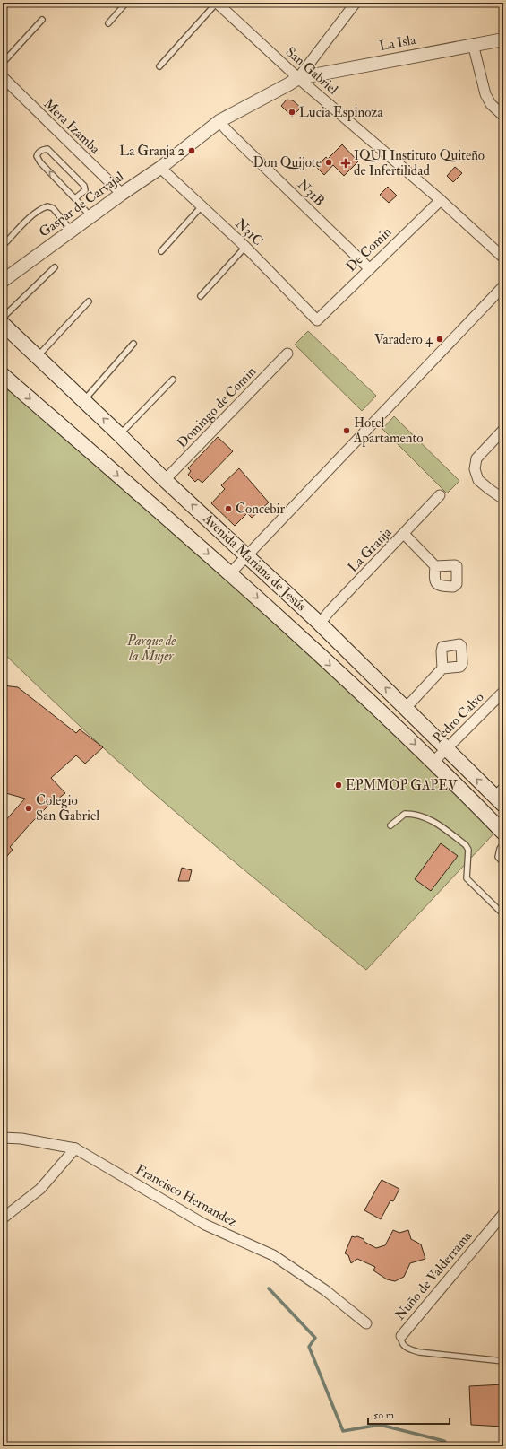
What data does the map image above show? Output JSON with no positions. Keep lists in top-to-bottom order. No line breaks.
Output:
{"streets":{"main road":["Avenida Mariana de Jesús"],"street":["La Isla","San Gabriel","Mera Izamba","N31B","Gaspar de Carvajal","N31C","De Comin","Domingo de Comin","La Granja","Pedro Calvo","Francisco Hernandez","Nuño de Valderrama"]},"crossings":[["La Isla","San Gabriel"],["La Isla","Gaspar de Carvajal"],["San Gabriel","Gaspar de Carvajal"],["San Gabriel","De Comin"],["Mera Izamba","Gaspar de Carvajal"],["N31B","Gaspar de Carvajal"],["N31B","De Comin"],["Gaspar de Carvajal","N31C"],["N31C","De Comin"],["Domingo de Comin","Avenida Mariana de Jesús"],["La Granja","Avenida Mariana de Jesús"],["Avenida Mariana de Jesús","Pedro Calvo"]],"parks":["Parque de la Mujer"],"places":{"other":["Lucia Espinoza","La Granja 2","Don Quijote","Varadero 4","Hotel Apartamento","Concebir","EPMMOP GAPEV","Colegio San Gabriel"],"health":["IQUI Instituto Quiteño de Infertilidad"]},"scale_bar":"50 m"}
